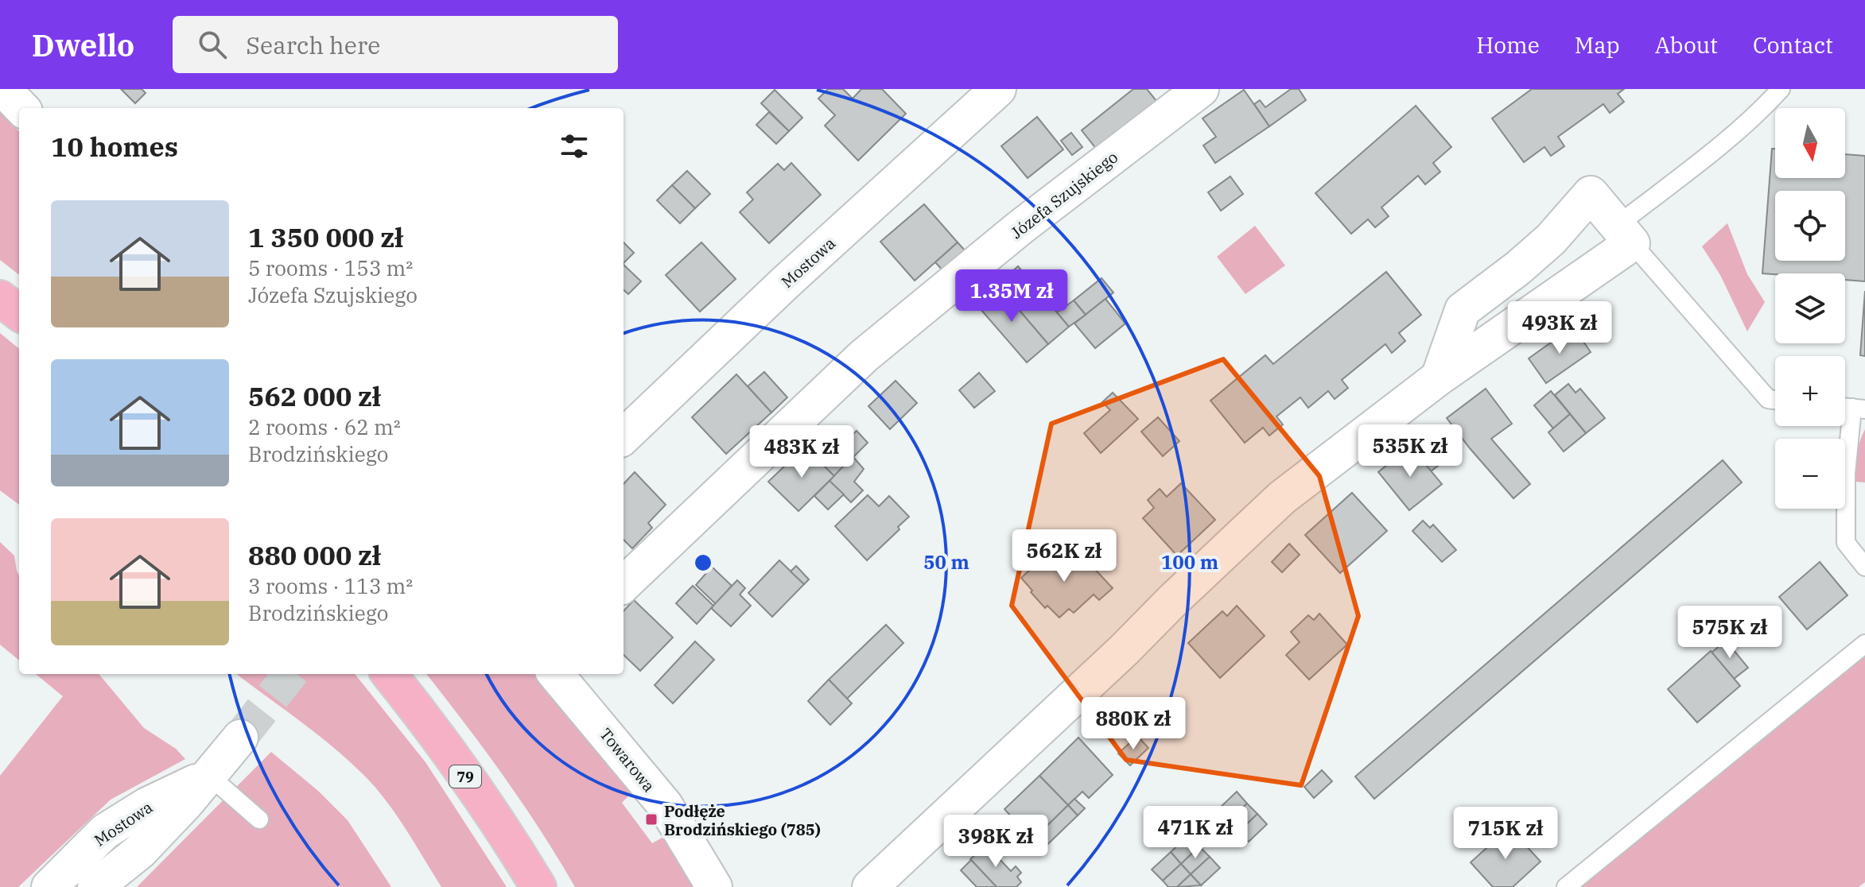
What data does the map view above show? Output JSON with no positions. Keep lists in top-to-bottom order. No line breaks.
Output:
{"streets":{"main road":["79"],"street":["Józefa Szujskiego","Mostowa","Towarowa"]},"places":{"transit":["Podłęże Brodzińskiego (785)"]},"north":"bottom","page":{"header":"Dwello","search":"Search here","nav":["Home","Map","About","Contact"],"map_buttons":["+","−"],"heading":"10 homes","list":[{"name":"1 350 000 zł","note":"5 rooms · 153 m² · Józefa Szujskiego"},{"name":"562 000 zł","note":"2 rooms · 62 m² · Brodzińskiego"},{"name":"880 000 zł","note":"3 rooms · 113 m² · Brodzińskiego"}],"price":["1.35M zł","493K zł","535K zł","483K zł","562K zł","575K zł","880K zł","471K zł","715K zł","398K zł"]},"rings":["50 m","100 m"]}
